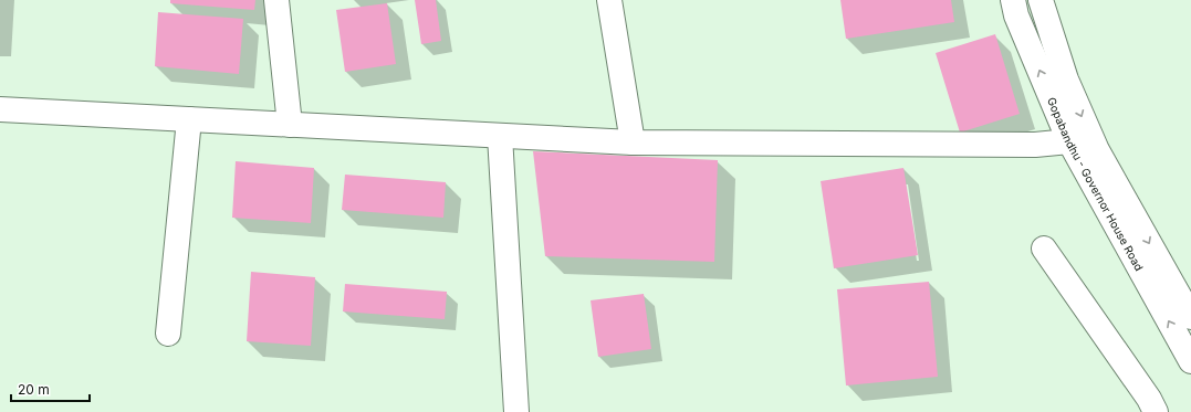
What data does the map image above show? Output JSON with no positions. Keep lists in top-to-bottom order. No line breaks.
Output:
{"streets":{"street":["Gopabandhu - Governor House Road"]},"scale_bar":"20 m"}
